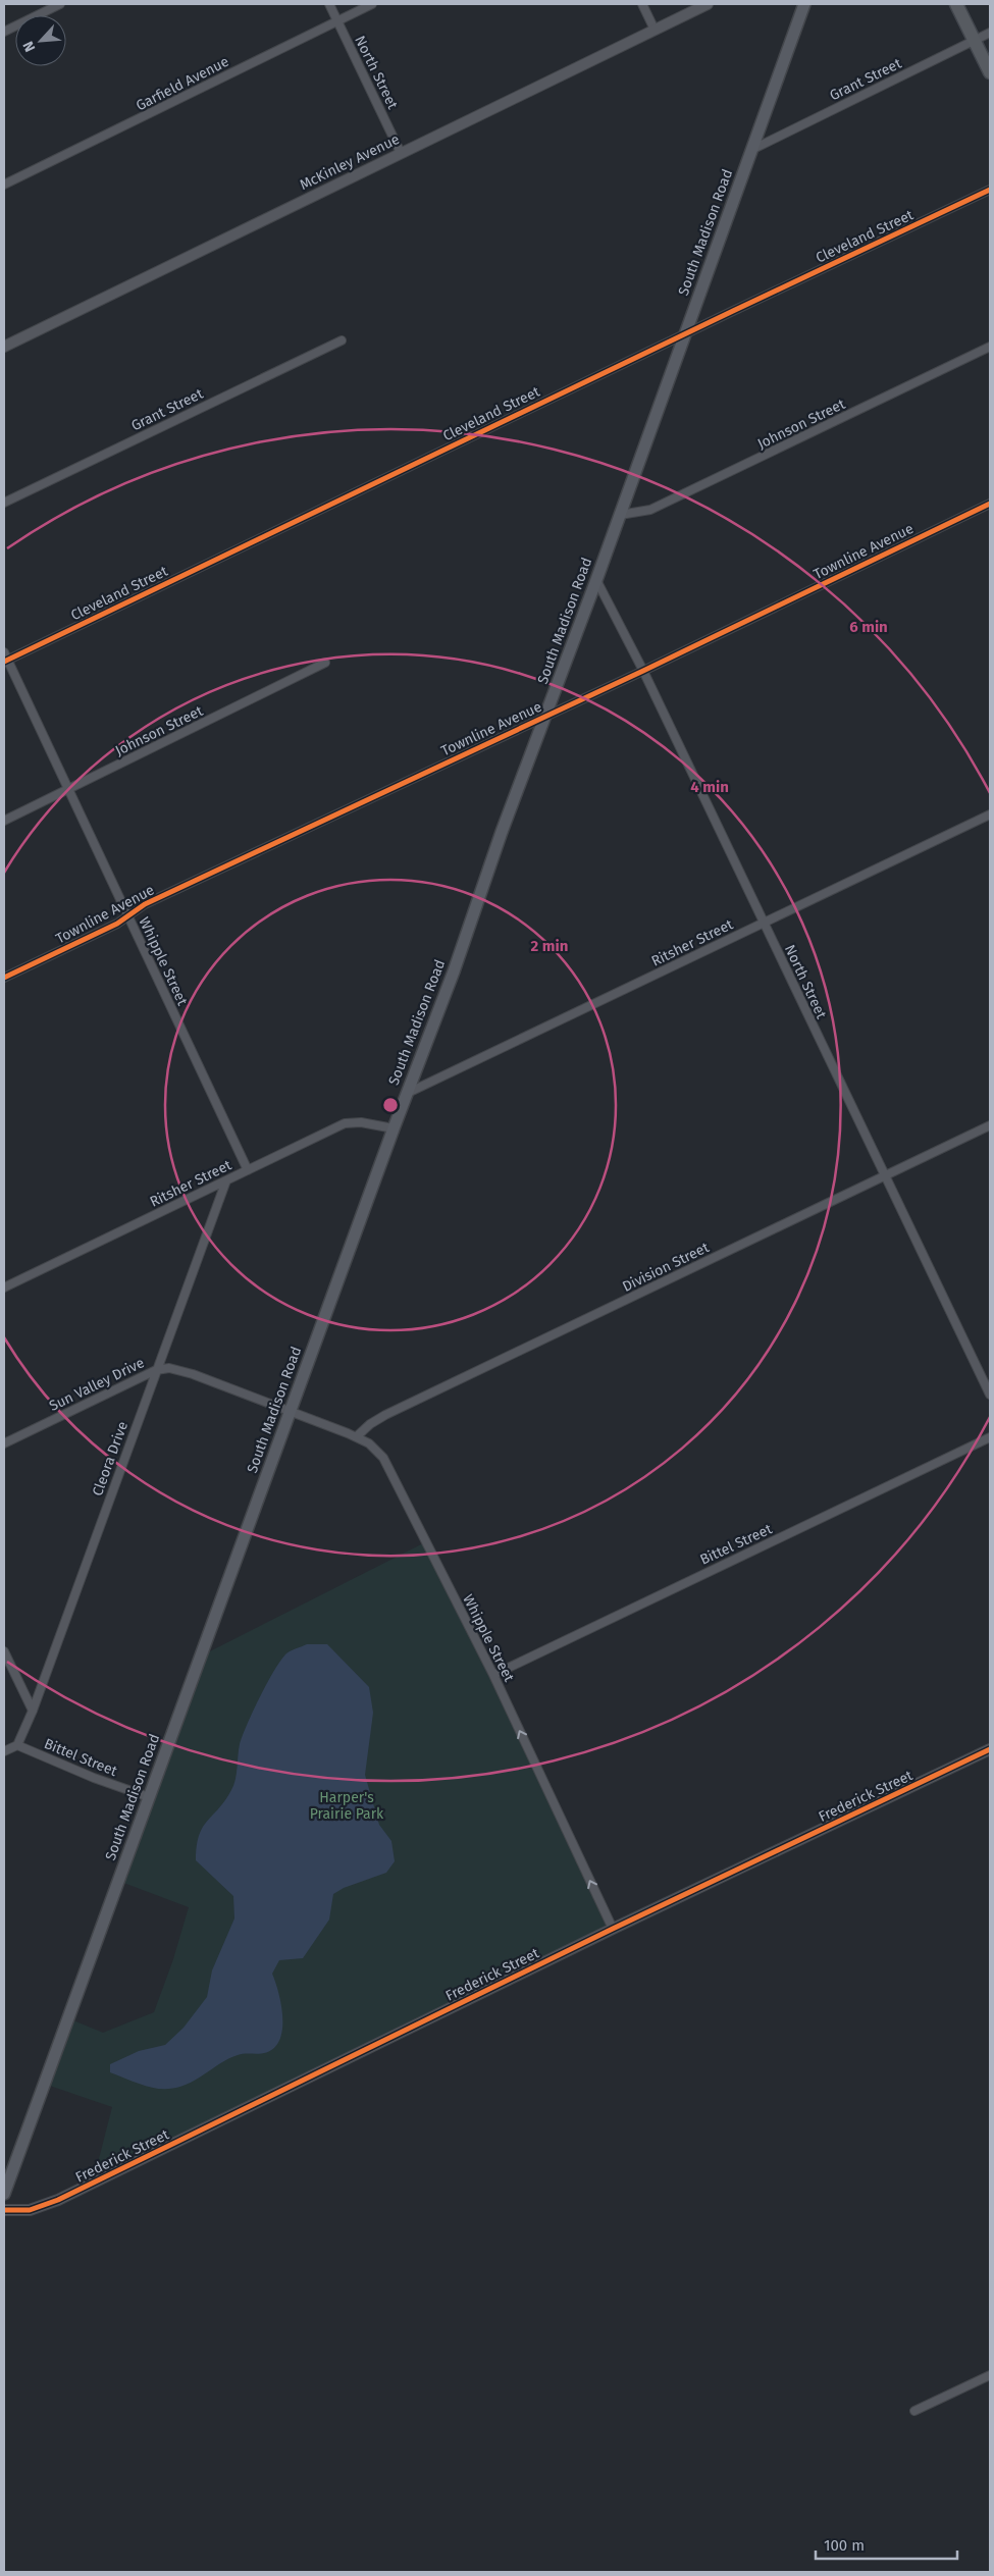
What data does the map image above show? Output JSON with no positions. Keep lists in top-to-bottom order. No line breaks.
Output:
{"streets":{"main road":["South Madison Road"],"street":["North Street","Grant Street","Garfield Avenue","McKinley Avenue","Cleveland Street","Johnson Street","Townline Avenue","Ritsher Street","Whipple Street","Division Street","Sun Valley Drive","Cleora Drive","Bittel Street","Frederick Street"]},"crossings":[["North Street","Garfield Avenue"],["North Street","McKinley Avenue"],["North Street","South Madison Road"],["North Street","Townline Avenue"],["North Street","Ritsher Street"],["North Street","Division Street"],["Grant Street","South Madison Road"],["South Madison Road","Cleveland Street"],["South Madison Road","Johnson Street"],["South Madison Road","Townline Avenue"],["South Madison Road","Ritsher Street"],["South Madison Road","Whipple Street"],["South Madison Road","Sun Valley Drive"],["South Madison Road","Bittel Street"],["Cleveland Street","Whipple Street"],["Johnson Street","Whipple Street"],["Townline Avenue","Whipple Street"],["Ritsher Street","Whipple Street"],["Ritsher Street","Cleora Drive"],["Whipple Street","Division Street"],["Whipple Street","Sun Valley Drive"],["Whipple Street","Bittel Street"],["Whipple Street","Frederick Street"],["Sun Valley Drive","Cleora Drive"],["Cleora Drive","Bittel Street"]],"parks":["Harper's Prairie Park"],"scale_bar":"100 m","north":"bottom left","rings":["6 min","4 min","2 min"]}
